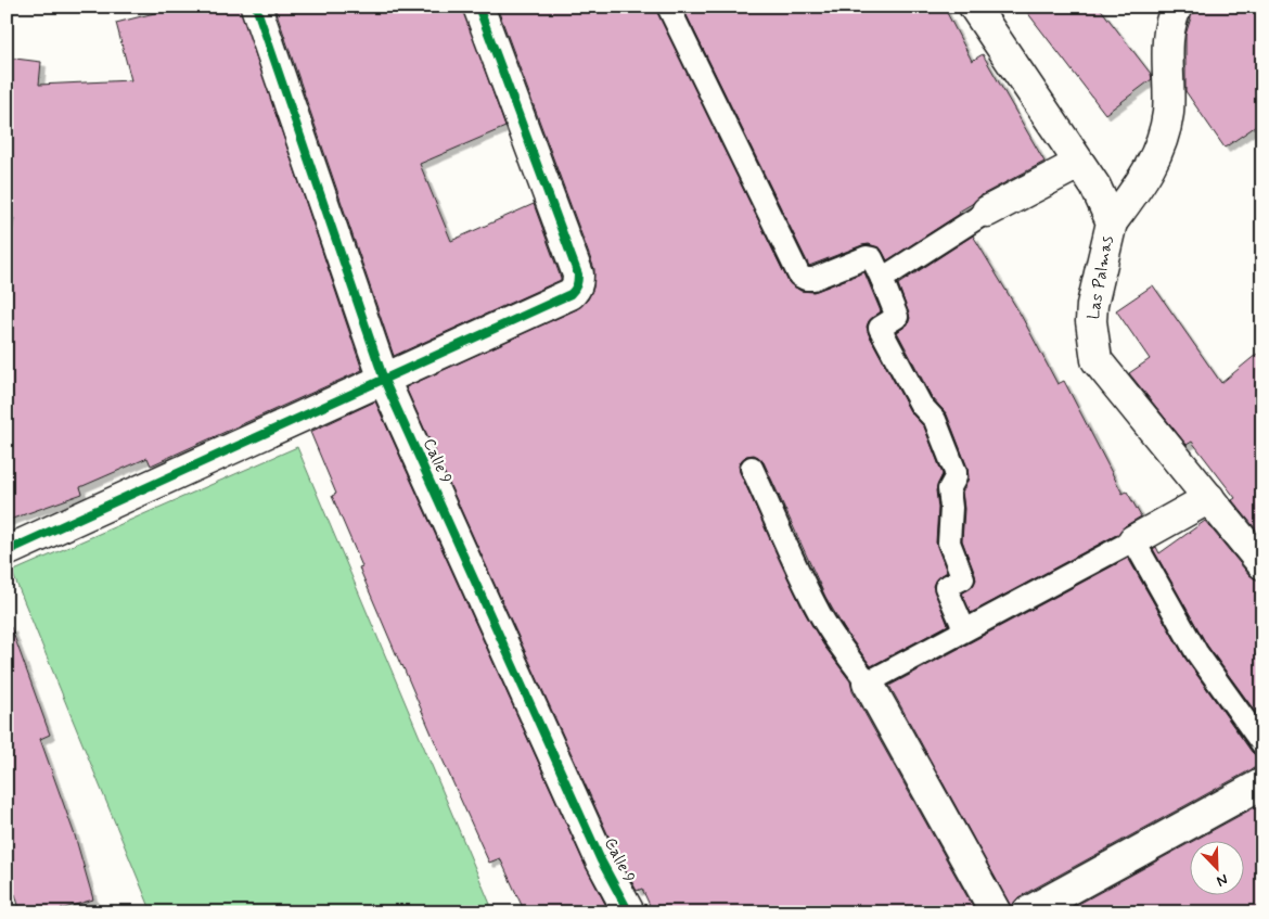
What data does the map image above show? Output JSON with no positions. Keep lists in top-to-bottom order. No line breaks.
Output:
{"streets":{"street":["Las Palmas","Calle 9"]},"north":"bottom right"}
